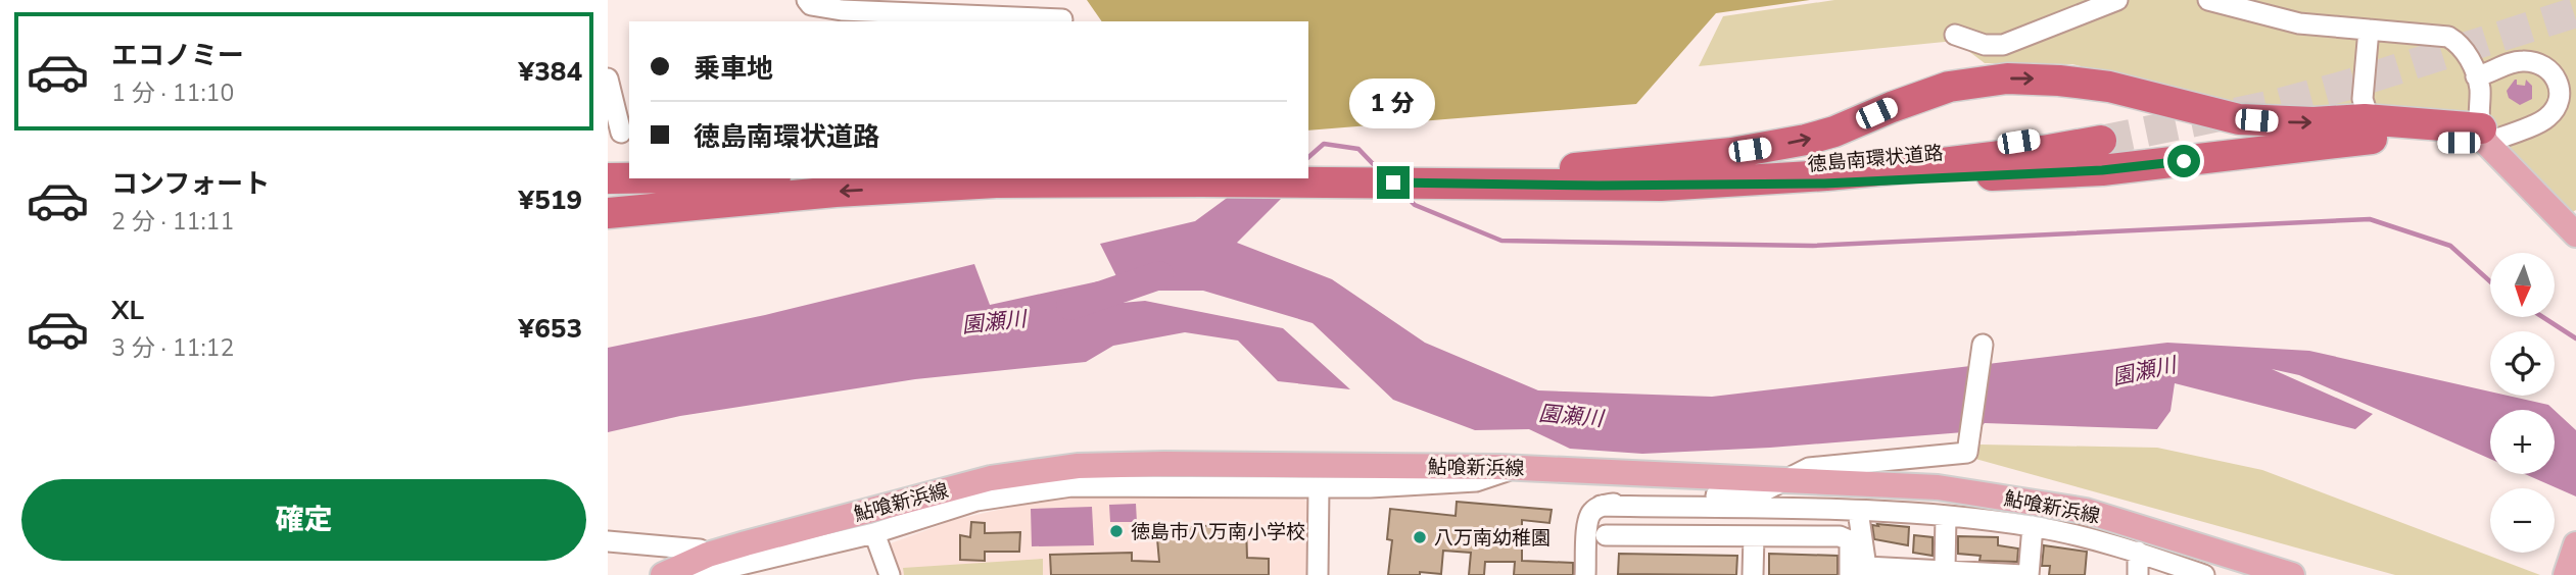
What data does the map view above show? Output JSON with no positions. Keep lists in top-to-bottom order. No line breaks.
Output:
{"streets":{"highway":["徳島南環状道路"],"main road":["鮎喰新浜線"]},"one_way":["徳島南環状道路"],"water":["園瀬川"],"places":["徳島市八万南小学校","八万南幼稚園"],"north":"bottom","page":{"list":[{"name":"エコノミー","note":"1 分 · 11:10","value":"¥384"},{"name":"コンフォート","note":"2 分 · 11:11","value":"¥519"},{"name":"XL","note":"3 分 · 11:12","value":"¥653"}],"banner":["乗車地","徳島南環状道路"],"bubble":"1 分","map_buttons":["+","−"],"buttons":"確定"}}
